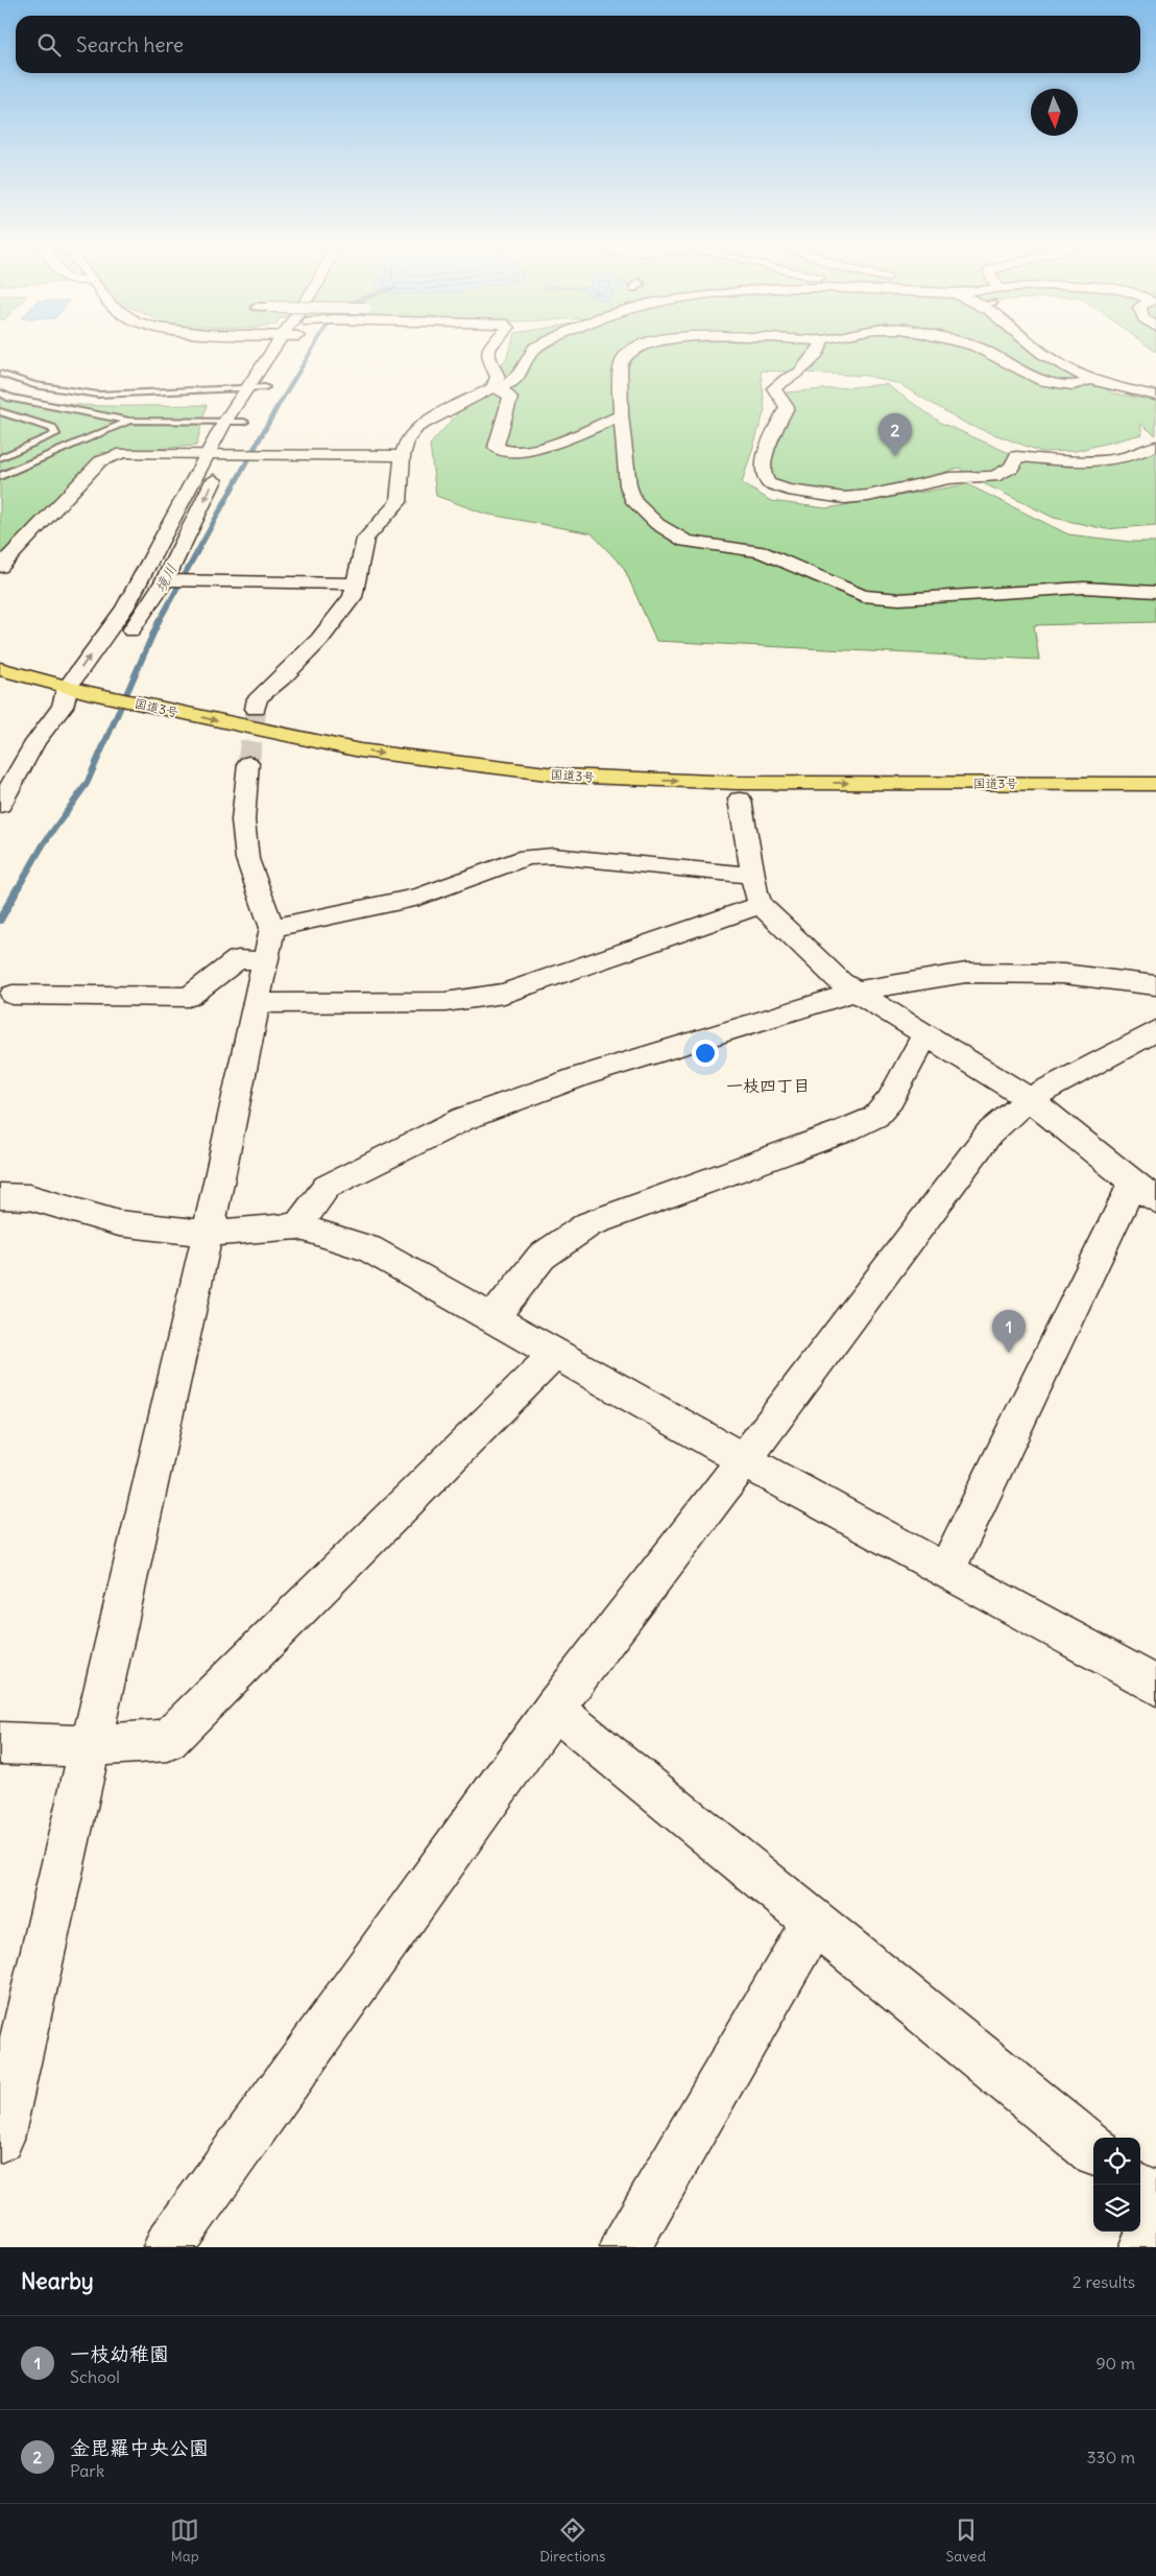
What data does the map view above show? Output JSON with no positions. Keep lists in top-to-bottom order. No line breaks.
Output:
{"streets":{"highway":["国道3号"]},"districts":["一枝四丁目"],"water":["境川"],"north":"bottom","page":{"search":"Search here","pins":["2","1"],"heading":["Nearby","2 results"],"list":[{"mark":"1","name":"一枝幼稚園","note":"School","value":"90 m"},{"mark":"2","name":"金毘羅中央公園","note":"Park","value":"330 m"}],"nav":["Map","Directions","Saved"]}}
